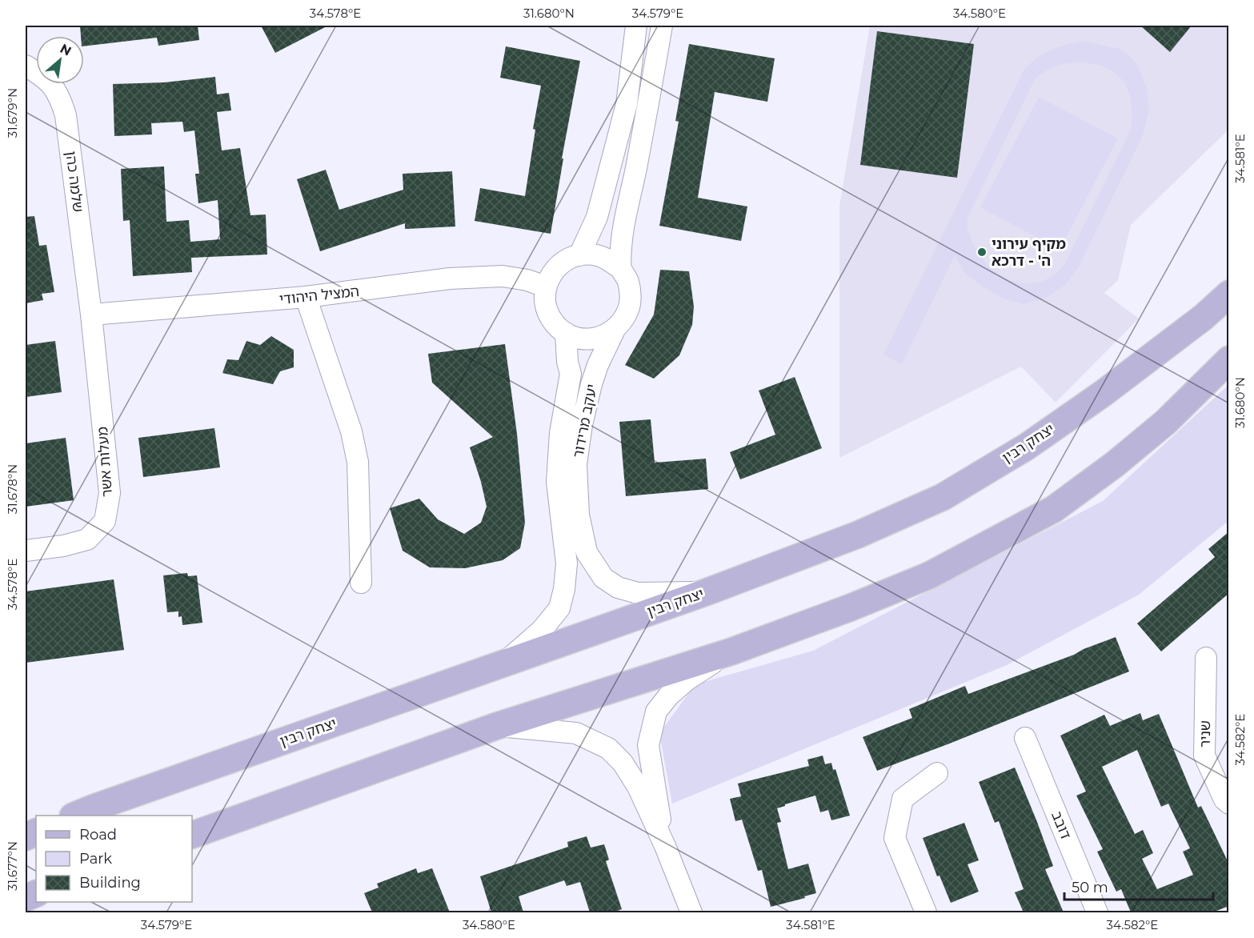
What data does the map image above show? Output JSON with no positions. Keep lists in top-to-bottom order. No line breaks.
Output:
{"streets":{"main road":["יצחק רבין"],"street":["שלמה כהן","המציל היהודי","יעקב מרידור","מעלות אשר","שניר","דובב"]},"crossings":[["שלמה כהן","המציל היהודי"],["שלמה כהן","מעלות אשר"],["המציל היהודי","יעקב מרידור"],["המציל היהודי","מעלות אשר"],["יעקב מרידור","יצחק רבין"]],"places":["מקיף עירוני ה' - דרכא"],"legend":["Road","Park","Building"],"scale_bar":"50 m","north":"top right","coordinates":["34.578°E","31.680°N","34.579°E","34.580°E","31.679°N","34.581°E","31.678°N","34.582°E","31.677°N"]}
